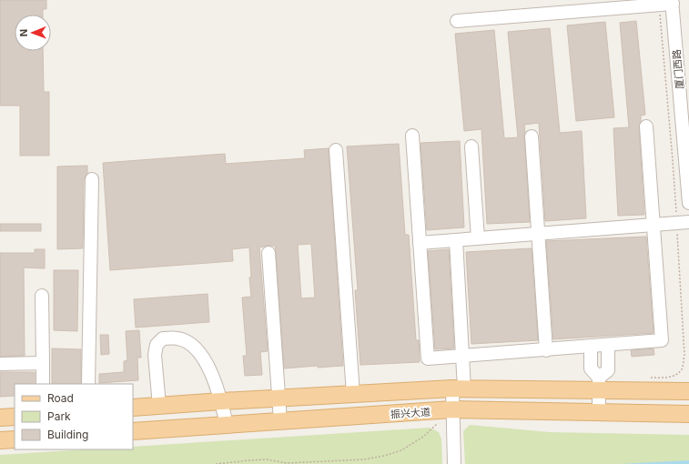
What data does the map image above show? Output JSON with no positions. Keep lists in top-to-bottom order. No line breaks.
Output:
{"streets":{"main road":["振兴大道"],"street":["厦门西路"]},"legend":["Road","Park","Building"],"north":"left"}
